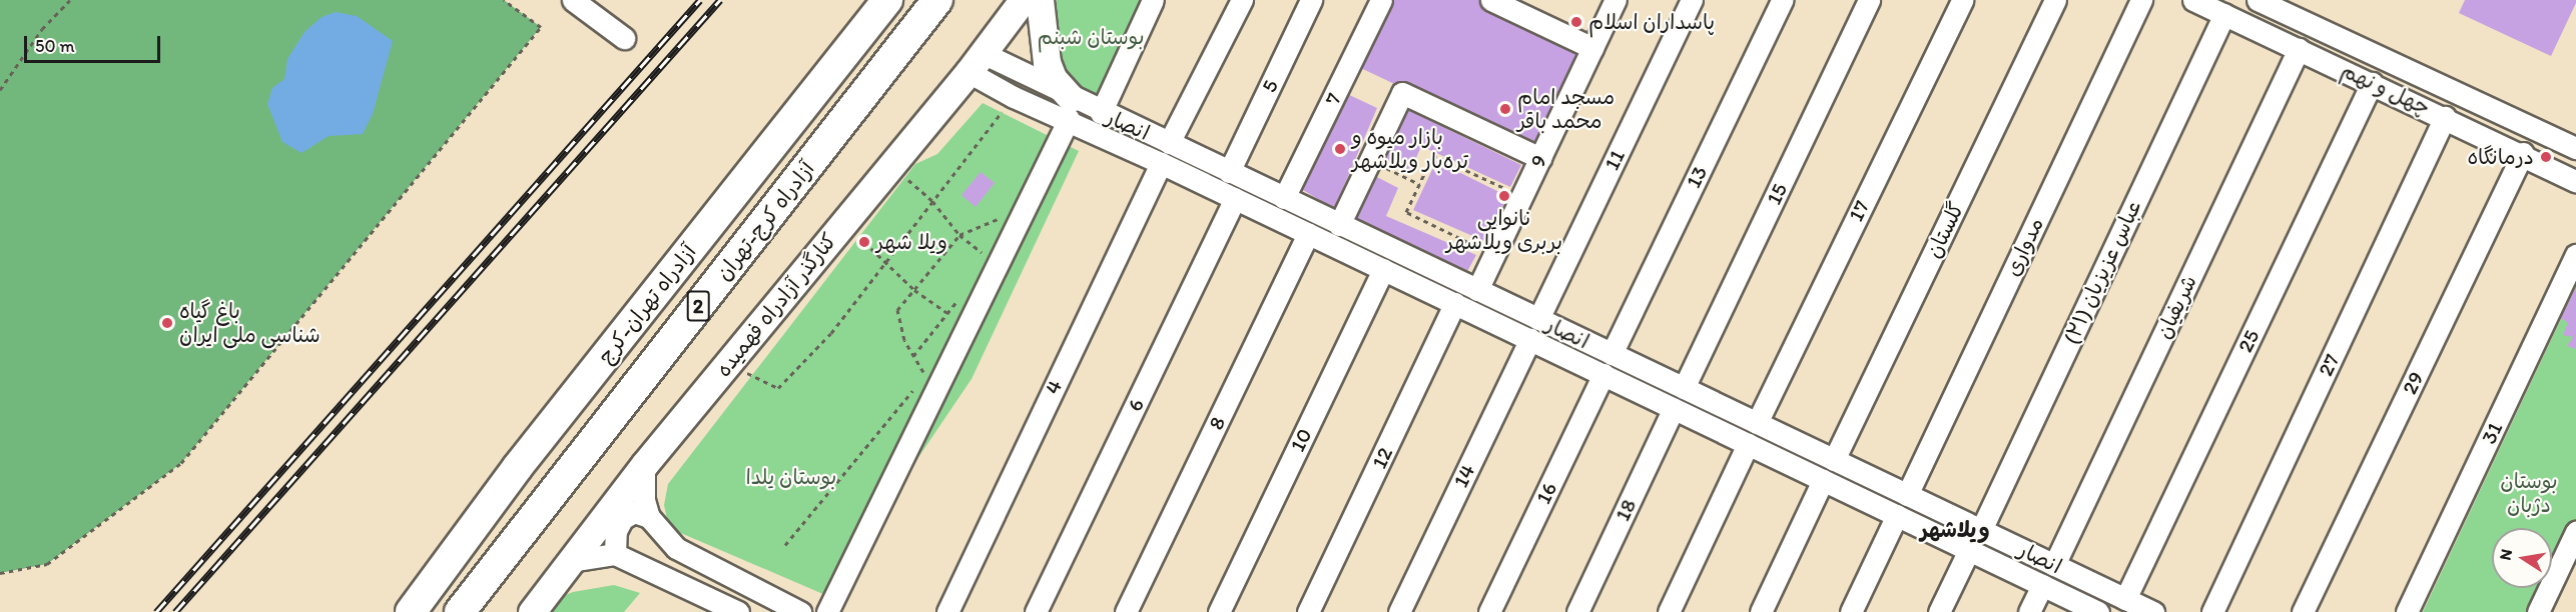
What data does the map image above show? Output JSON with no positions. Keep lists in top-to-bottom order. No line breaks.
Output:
{"streets":{"highway":["آزادراه کرج-تهران","آزادراه تهران-کرج","2"],"main road":["کنارگذر آزادراه فهمیده"],"street":["5","چهل و نهم","7","انصار","11","9","13","15","17","گلستان","مدواری","عباس عزیزیان (۲۱)","شریفیان","25","27","29","4","6","8","31","10","12","14","16","18"]},"crossings":[["5","انصار"],["چهل و نهم","عباس عزیزیان (۲۱)"],["چهل و نهم","شریفیان"],["چهل و نهم","25"],["چهل و نهم","27"],["چهل و نهم","29"],["7","انصار"],["انصار","11"],["انصار","9"],["انصار","13"],["انصار","15"],["انصار","17"],["انصار","گلستان"],["انصار","مدواری"],["انصار","عباس عزیزیان (۲۱)"],["انصار","کنارگذر آزادراه فهمیده"],["انصار","شریفیان"],["انصار","25"],["انصار","4"],["انصار","6"],["انصار","8"],["انصار","10"],["انصار","12"],["انصار","14"],["انصار","16"],["انصار","18"]],"districts":["ویلاشهر"],"parks":["بوستان شبنم","بوستان یلدا","بوستان دژبان"],"places":["پاسداران اسلام","مسجد امام محمد باقر","بازار میوه و تره‌بار ویلاشهر","درمانگاه","نانوایی بربری ویلاشهر","ویلا شهر","باغ گیاه‌ شناسی ملی ایران"],"scale_bar":"50 m","north":"left"}
